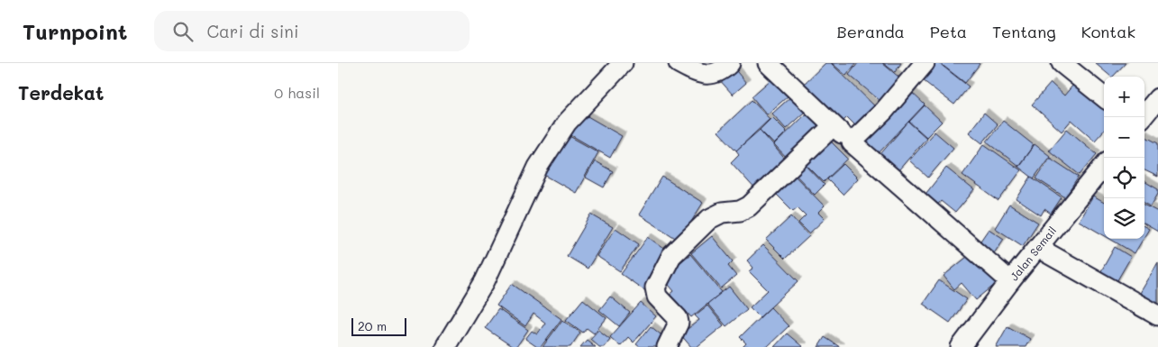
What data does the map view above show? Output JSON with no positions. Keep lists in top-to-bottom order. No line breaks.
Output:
{"streets":{"street":["Jalan Semail"]},"scale_bar":"20 m","page":{"header":"Turnpoint","search":"Cari di sini","nav":["Beranda","Peta","Tentang","Kontak"],"heading":["Terdekat","0 hasil"],"map_buttons":["+","−"],"scale":"20 m"}}
